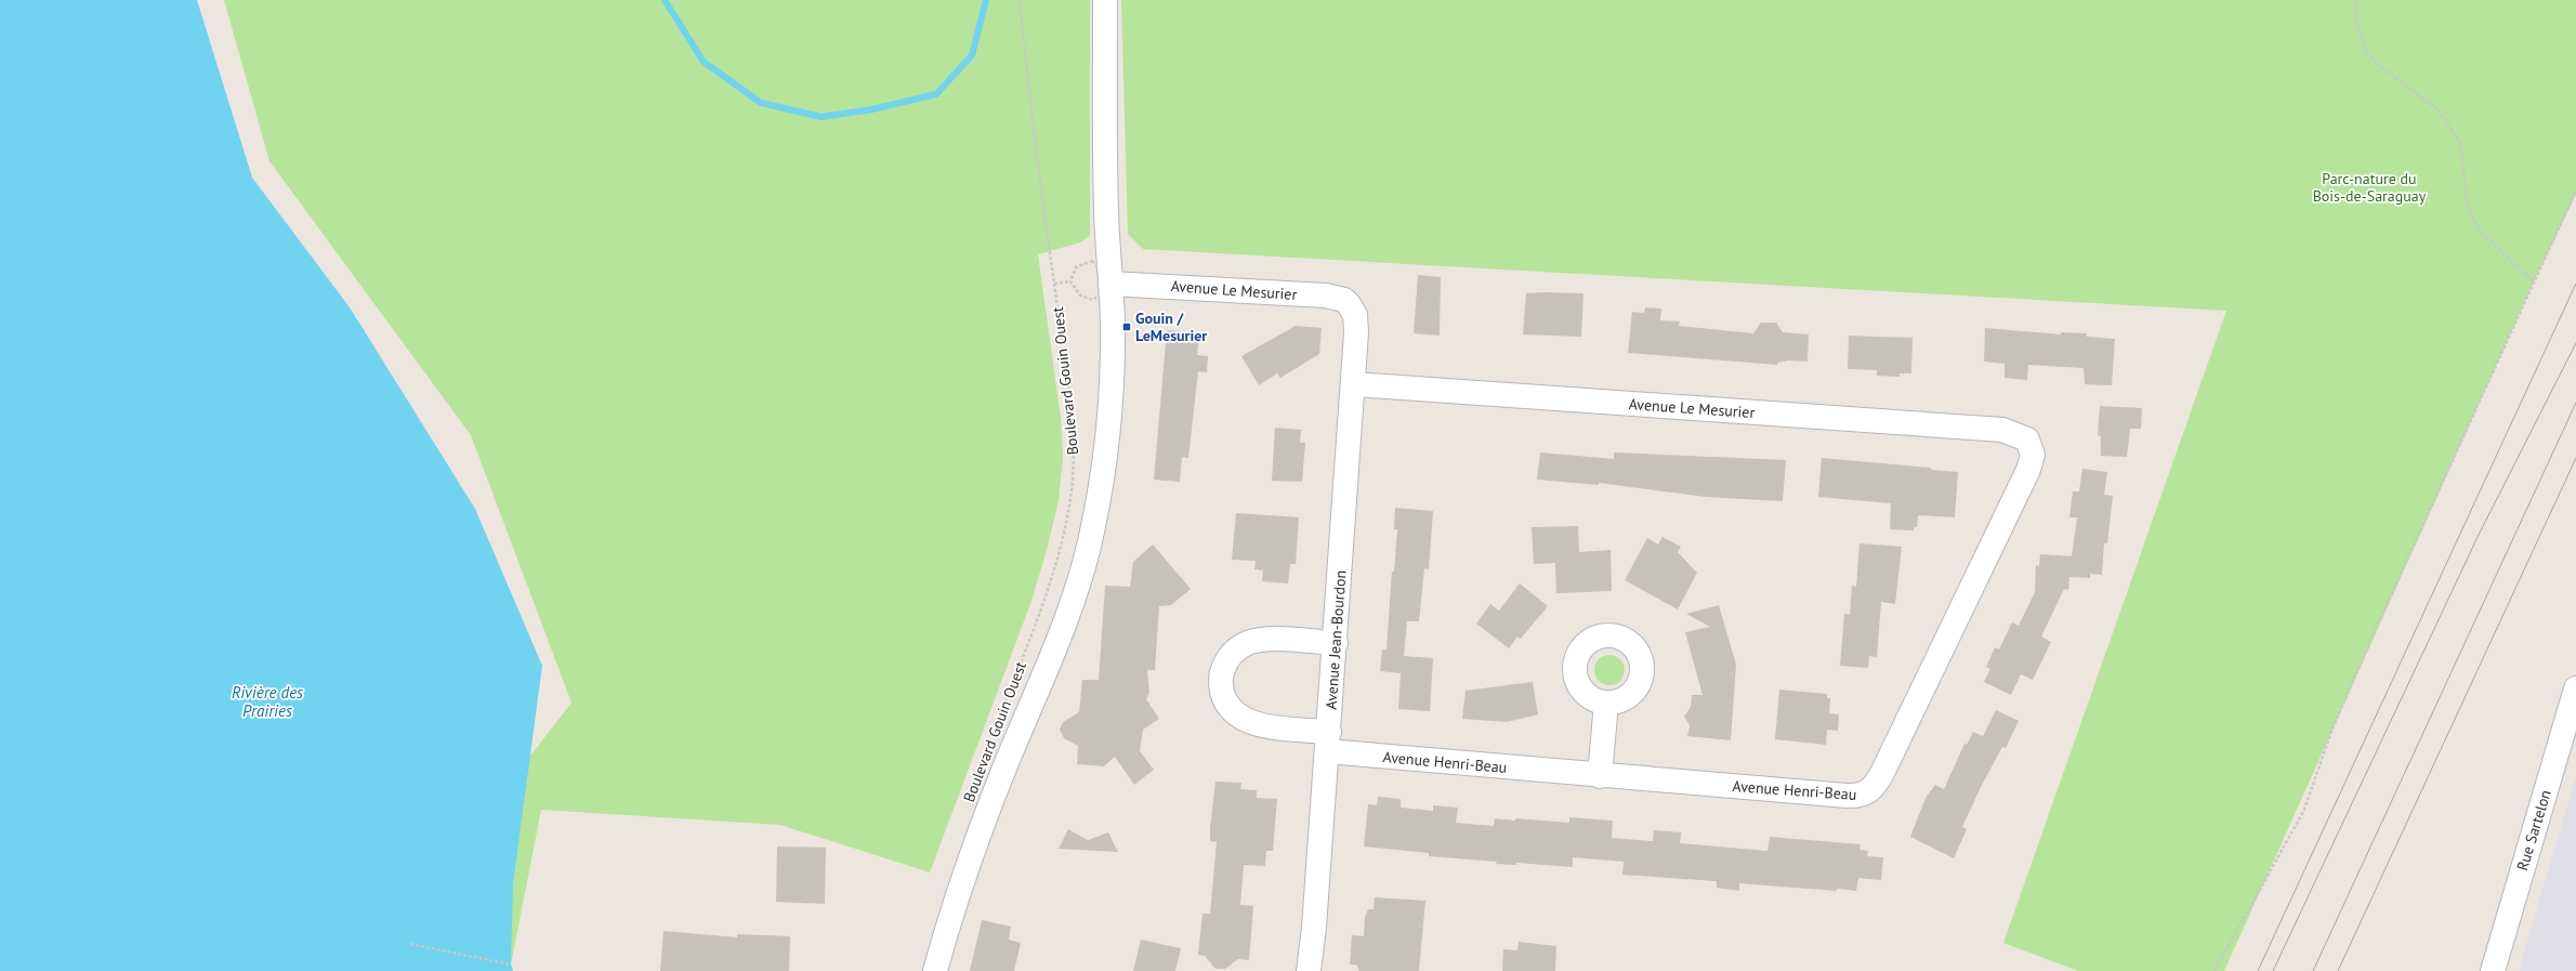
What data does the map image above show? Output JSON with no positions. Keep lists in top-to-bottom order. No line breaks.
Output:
{"streets":{"street":["Avenue Le Mesurier","Boulevard Gouin Ouest","Avenue Jean-Bourdon","Avenue Henri-Beau","Rue Sartelon"]},"crossings":[["Avenue Le Mesurier","Boulevard Gouin Ouest"],["Avenue Le Mesurier","Avenue Jean-Bourdon"],["Avenue Le Mesurier","Avenue Henri-Beau"],["Avenue Jean-Bourdon","Avenue Henri-Beau"]],"water":["Rivière des Prairies"],"parks":["Parc-nature du Bois-de-Saraguay"],"places":{"transit":["Gouin / LeMesurier"]}}
